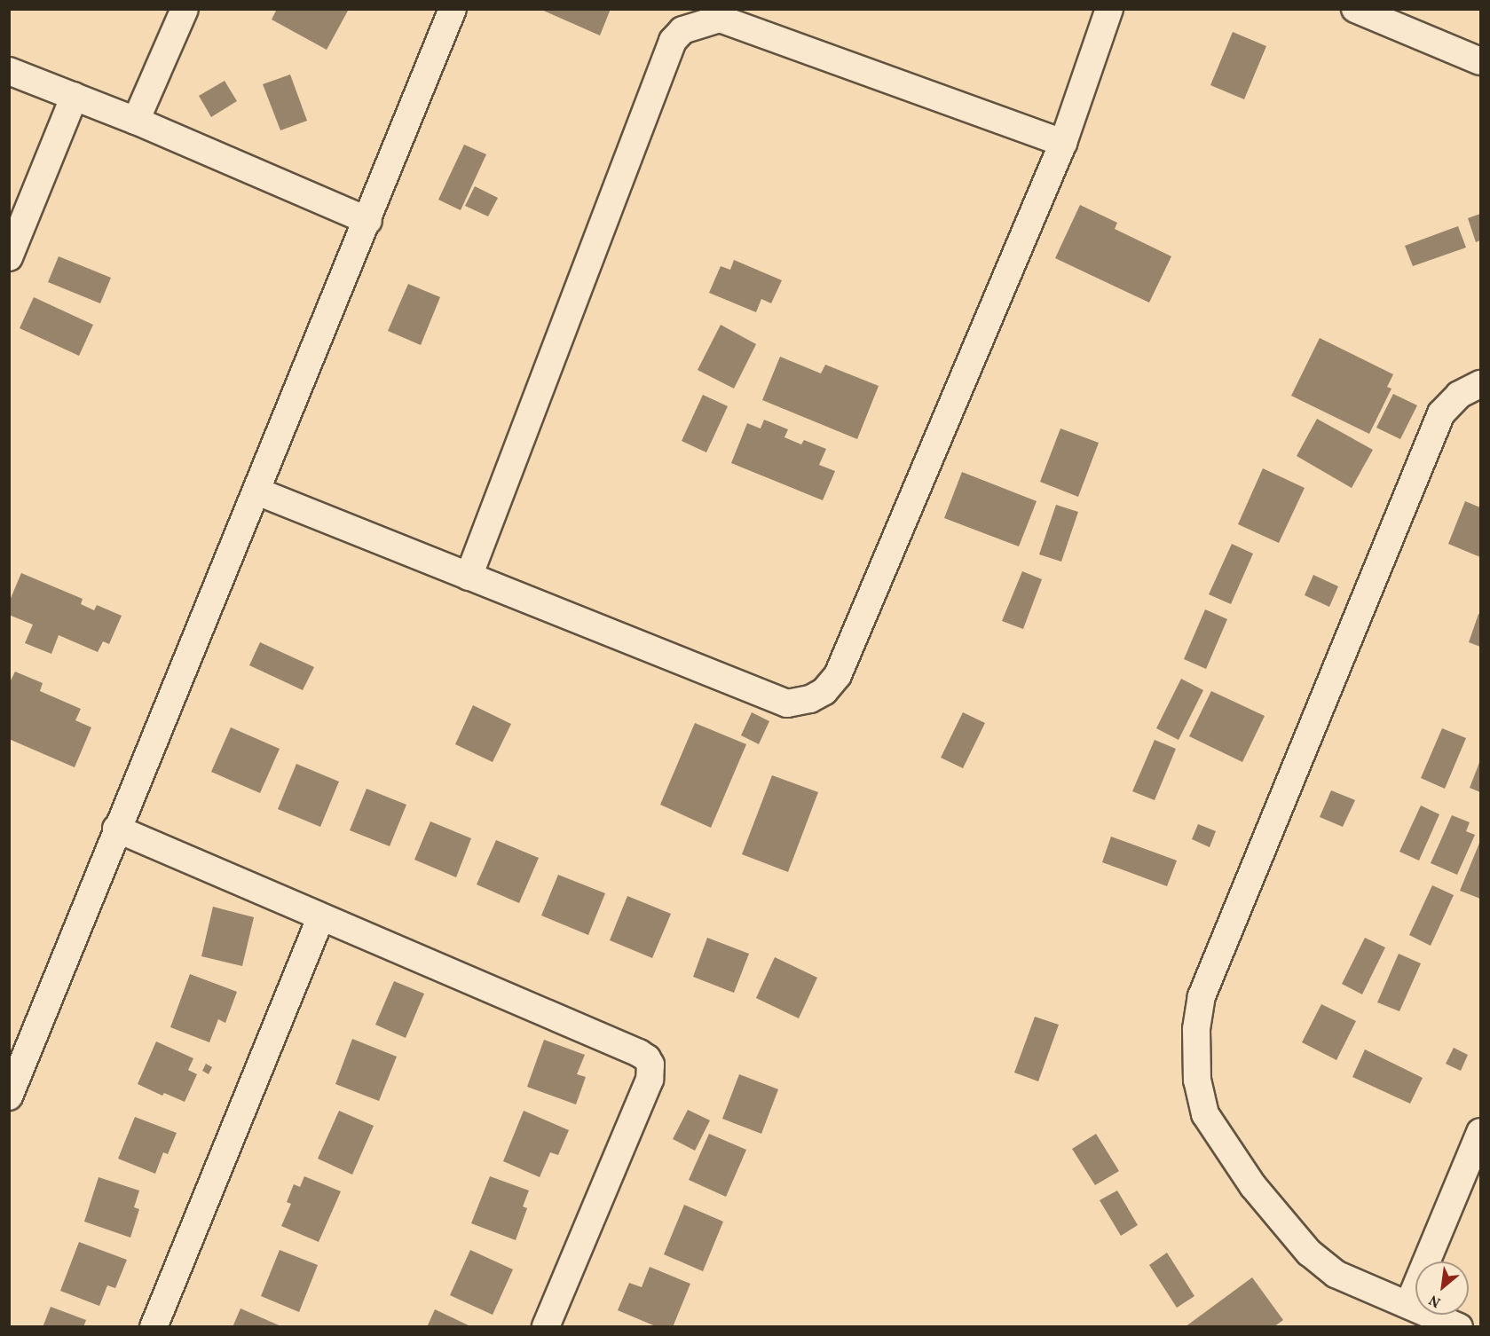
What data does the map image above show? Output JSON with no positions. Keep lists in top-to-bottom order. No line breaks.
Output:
{"north":"bottom left"}
